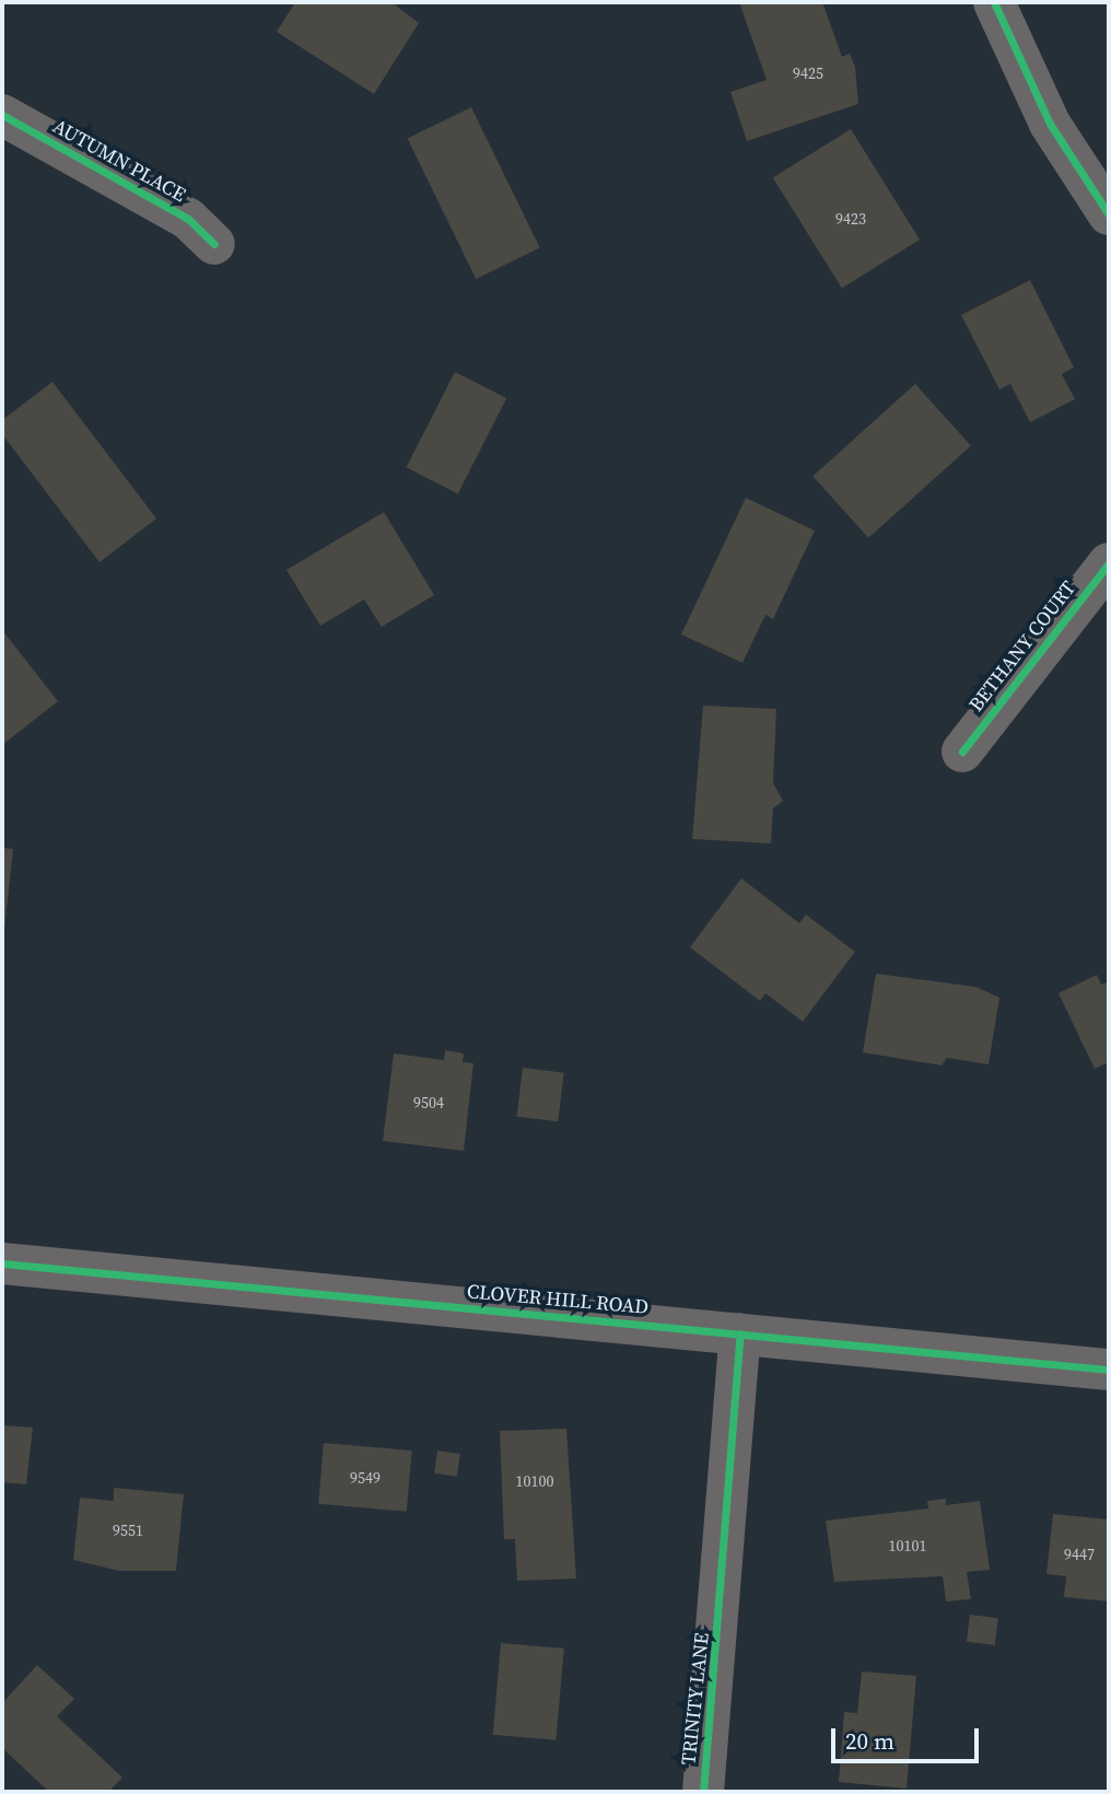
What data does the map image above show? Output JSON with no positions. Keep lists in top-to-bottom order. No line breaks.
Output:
{"streets":{"street":["AUTUMN PLACE","BETHANY COURT","CLOVER HILL ROAD","TRINITY LANE"]},"crossings":[["CLOVER HILL ROAD","TRINITY LANE"]],"house_numbers":["9425","9423","9504","9549","10100","9551","10101","9447"],"scale_bar":"20 m"}
